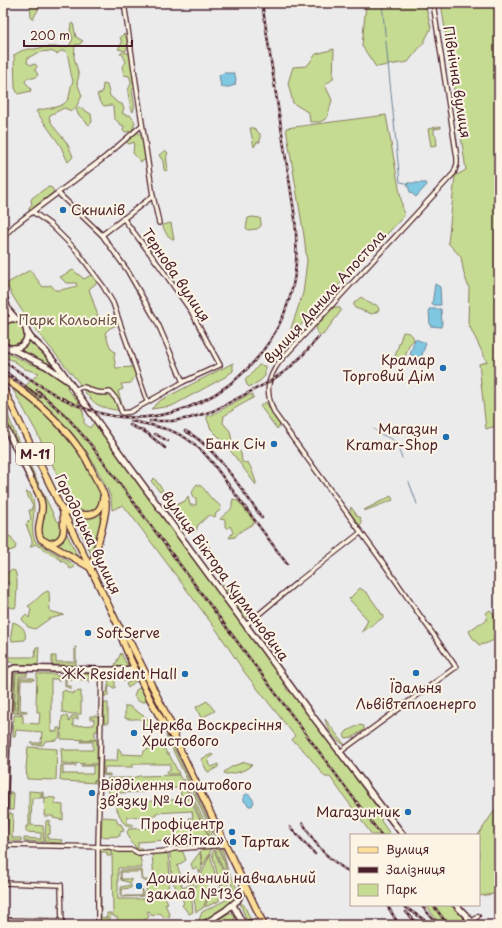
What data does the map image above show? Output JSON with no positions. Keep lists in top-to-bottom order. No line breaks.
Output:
{"streets":{"main road":["М-11","Городоцька вулиця"],"street":["Північна вулиця","Тернова вулиця","вулиця Данила Апостола","вулиця Віктора Курмановича"]},"crossings":[["Північна вулиця","вулиця Данила Апостола"],["вулиця Данила Апостола","вулиця Віктора Курмановича"]],"parks":["Парк Кольонія"],"places":["Скнилів","Крамар Торговий Дім","Магазин Kramar-Shop","Банк Січ","SoftServe","Їдальня Львівтеплоенерго","ЖК Resident Hall","Церква Воскресіння Христового","Відділення поштового зв’язку № 40","Магазинчик","Профіцентр «Квітка»","Тартак","Дошкільний навчальний заклад №136"],"legend":["Вулиця","Залізниця","Парк"],"scale_bar":"200 m"}
